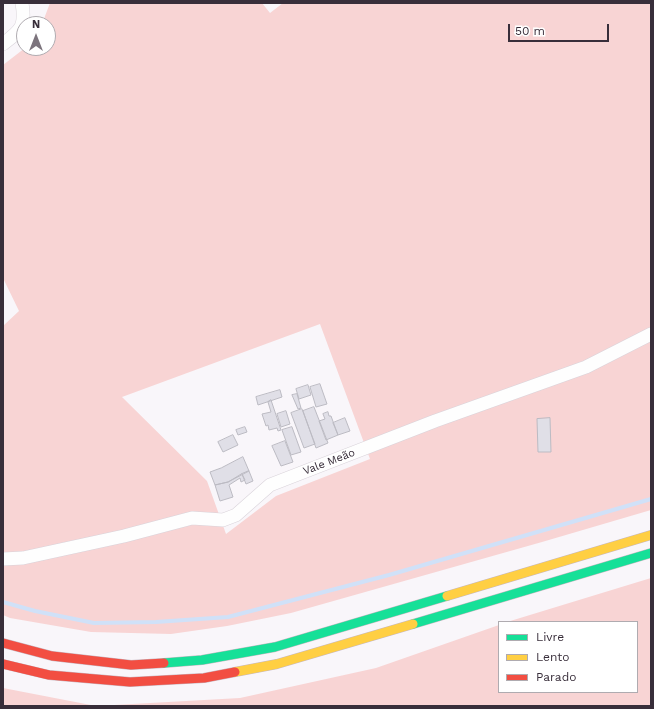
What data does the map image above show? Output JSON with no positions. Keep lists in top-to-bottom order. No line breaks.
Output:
{"streets":{"street":["Vale Meão"]},"legend":["Livre","Lento","Parado"],"scale_bar":"50 m","north":"top"}
